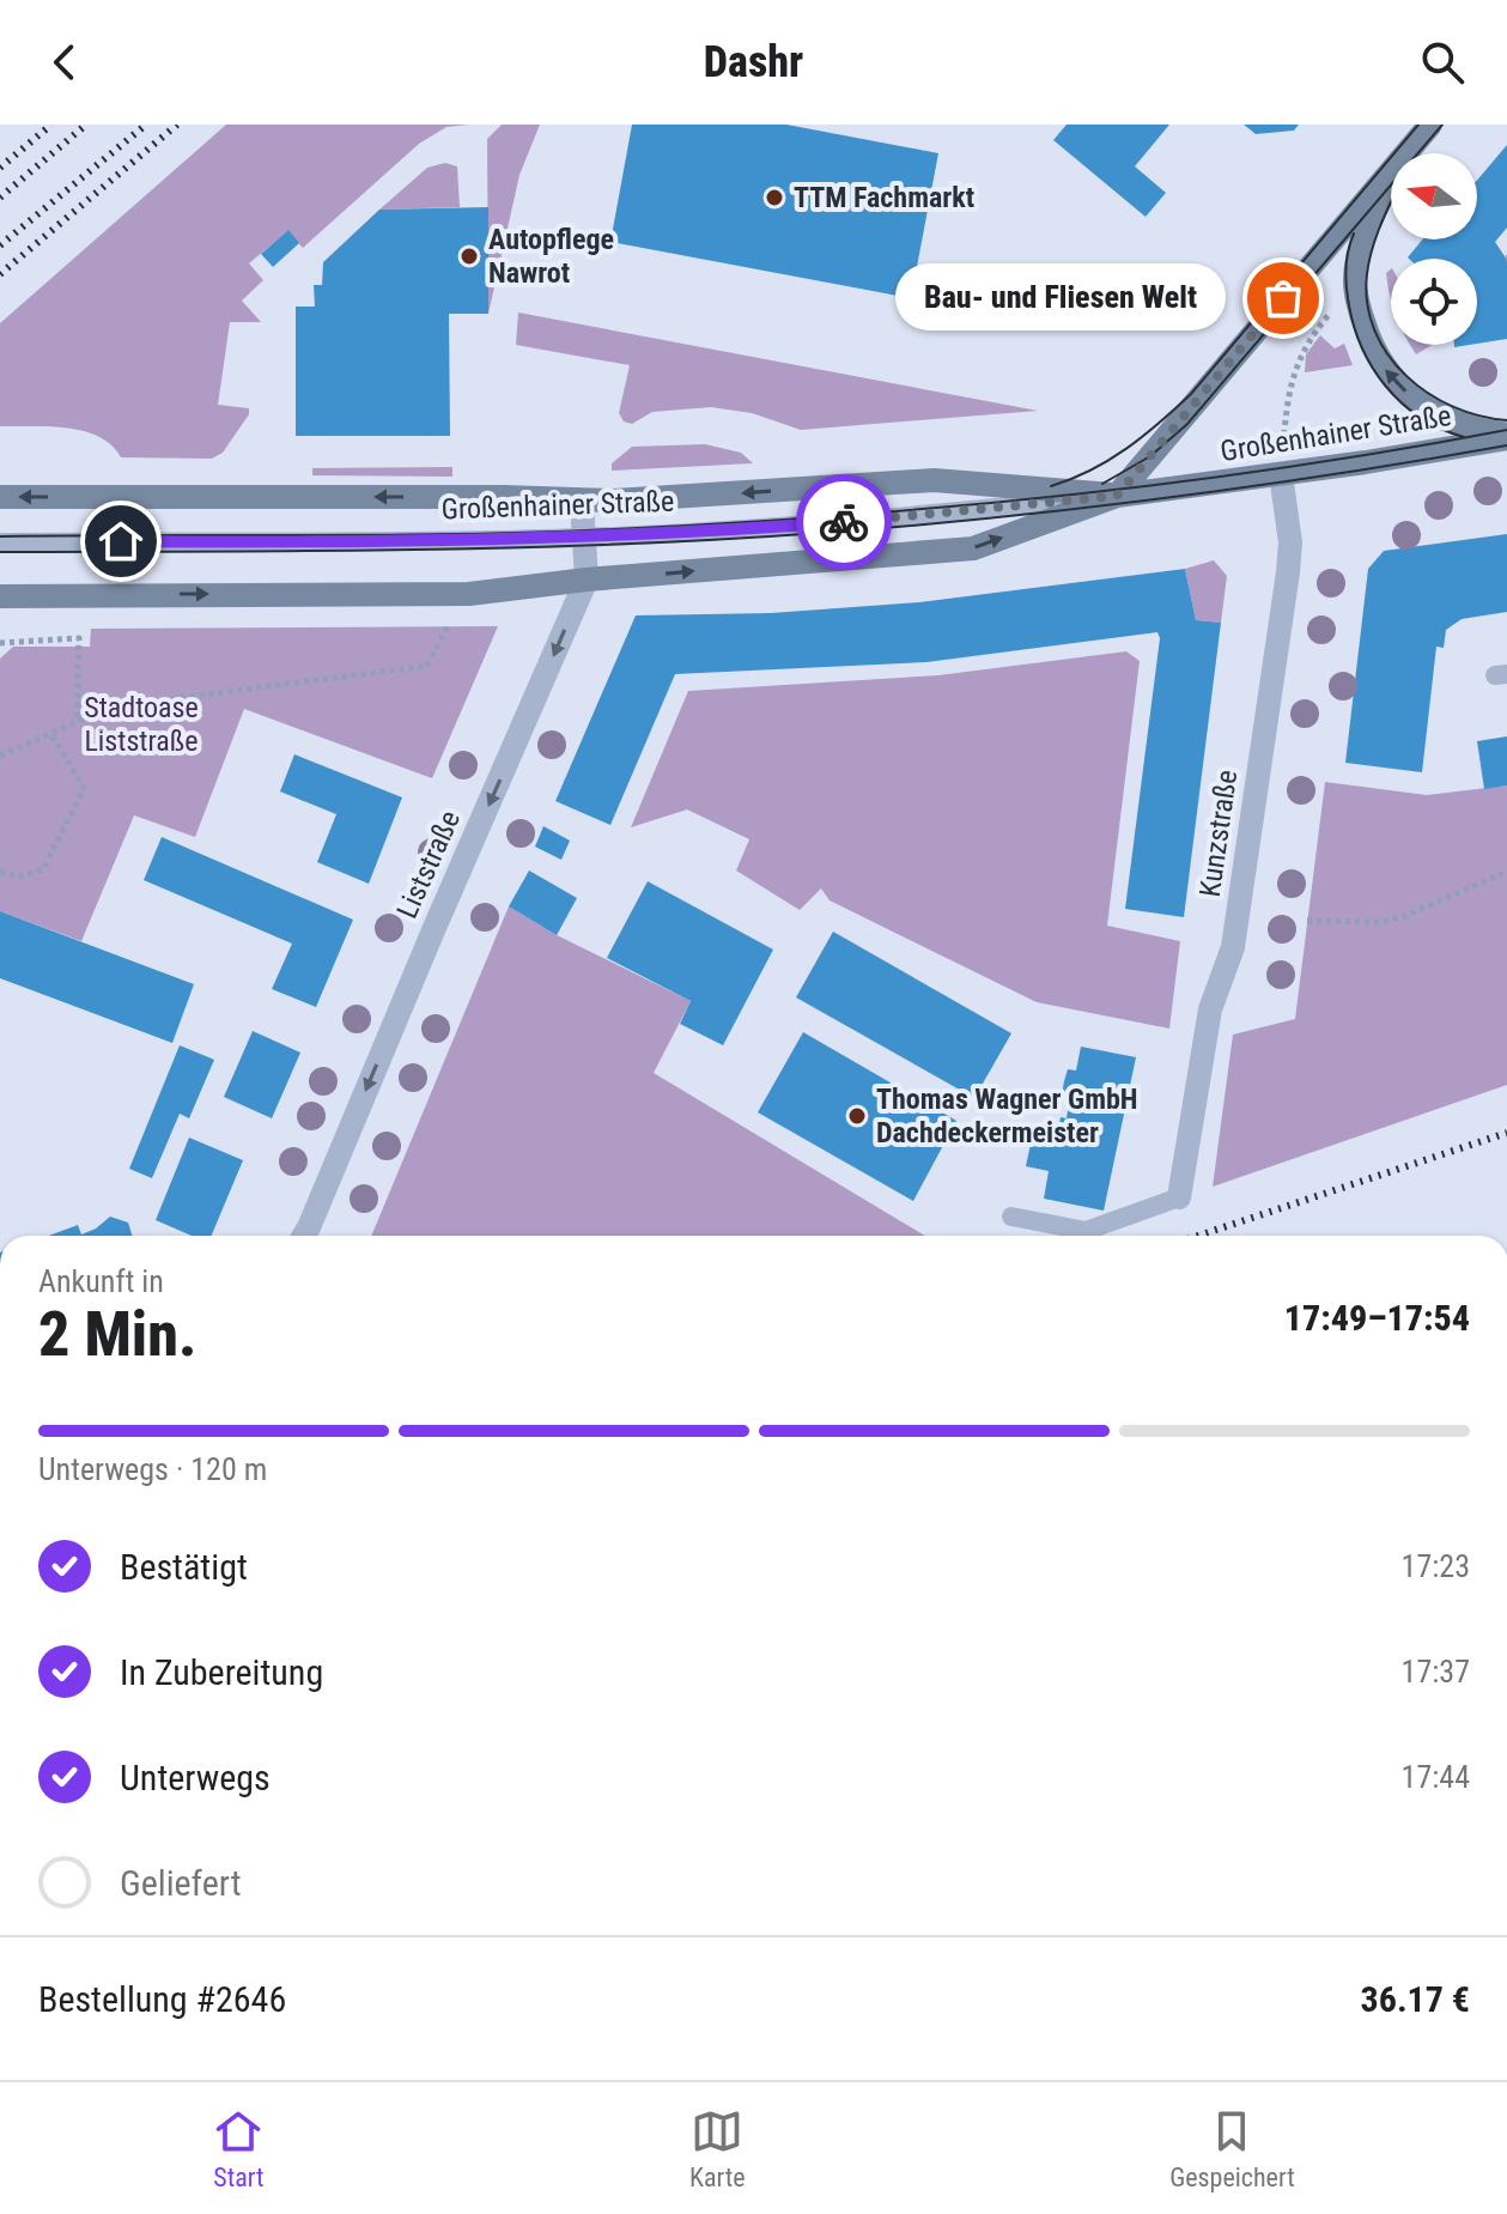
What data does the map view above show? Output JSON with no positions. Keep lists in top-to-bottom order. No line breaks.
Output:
{"streets":{"main road":["Großenhainer Straße"],"street":["Kunzstraße","Liststraße"]},"crossings":[["Großenhainer Straße","Kunzstraße"],["Großenhainer Straße","Liststraße"]],"one_way":["Liststraße"],"parks":["Stadtoase Liststraße"],"places":["TTM Fachmarkt","Autopflege Nawrot","Bau- und Fliesen Welt","Thomas Wagner GmbH Dachdeckermeister"],"north":"left","page":{"header":"Dashr","bubble":"Bau- und Fliesen Welt","heading":["2 Min.","Ankunft in","17:49–17:54"],"panel":["Bestellung #2646","36.17 €"],"bar":"Unterwegs · 120 m","list":[["Bestätigt","17:23"],["In Zubereitung","17:37"],["Unterwegs","17:44"],"Geliefert"],"tabs":["Start","Karte","Gespeichert"]}}
